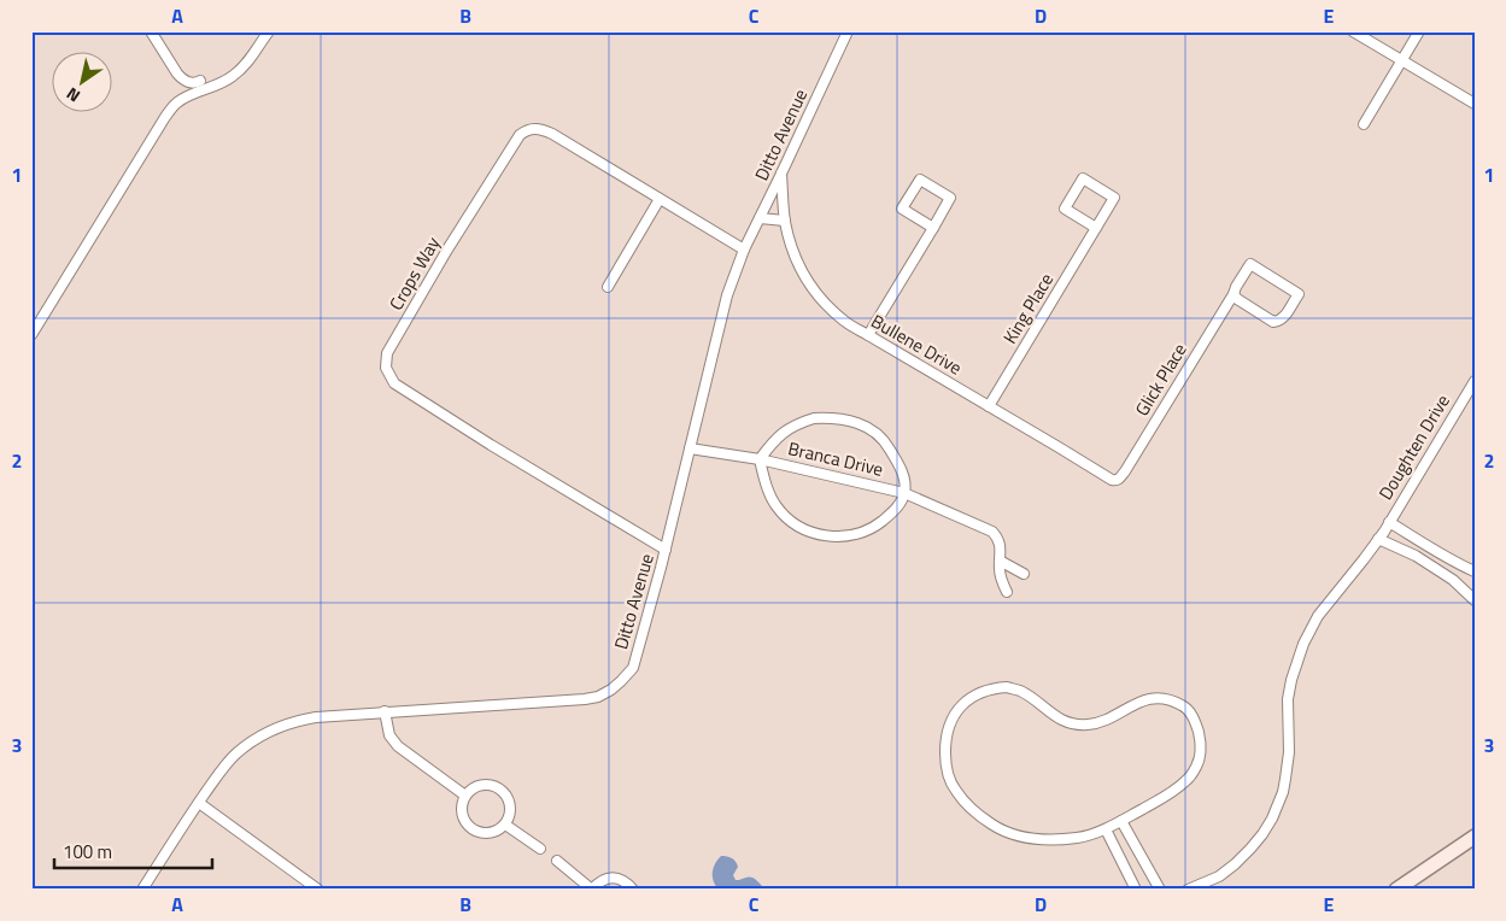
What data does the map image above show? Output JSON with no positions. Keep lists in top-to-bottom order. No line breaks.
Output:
{"streets":{"street":["Ditto Avenue","Crops Way","King Place","Bullene Drive","Glick Place","Doughten Drive","Branca Drive"]},"crossings":[["Ditto Avenue","Crops Way"],["Ditto Avenue","Bullene Drive"],["Ditto Avenue","Branca Drive"],["King Place","Bullene Drive"],["Bullene Drive","Glick Place"]],"scale_bar":"100 m","north":"bottom left","grid":{"columns":["A","B","C","D","E"],"rows":["1","2","3"]}}
